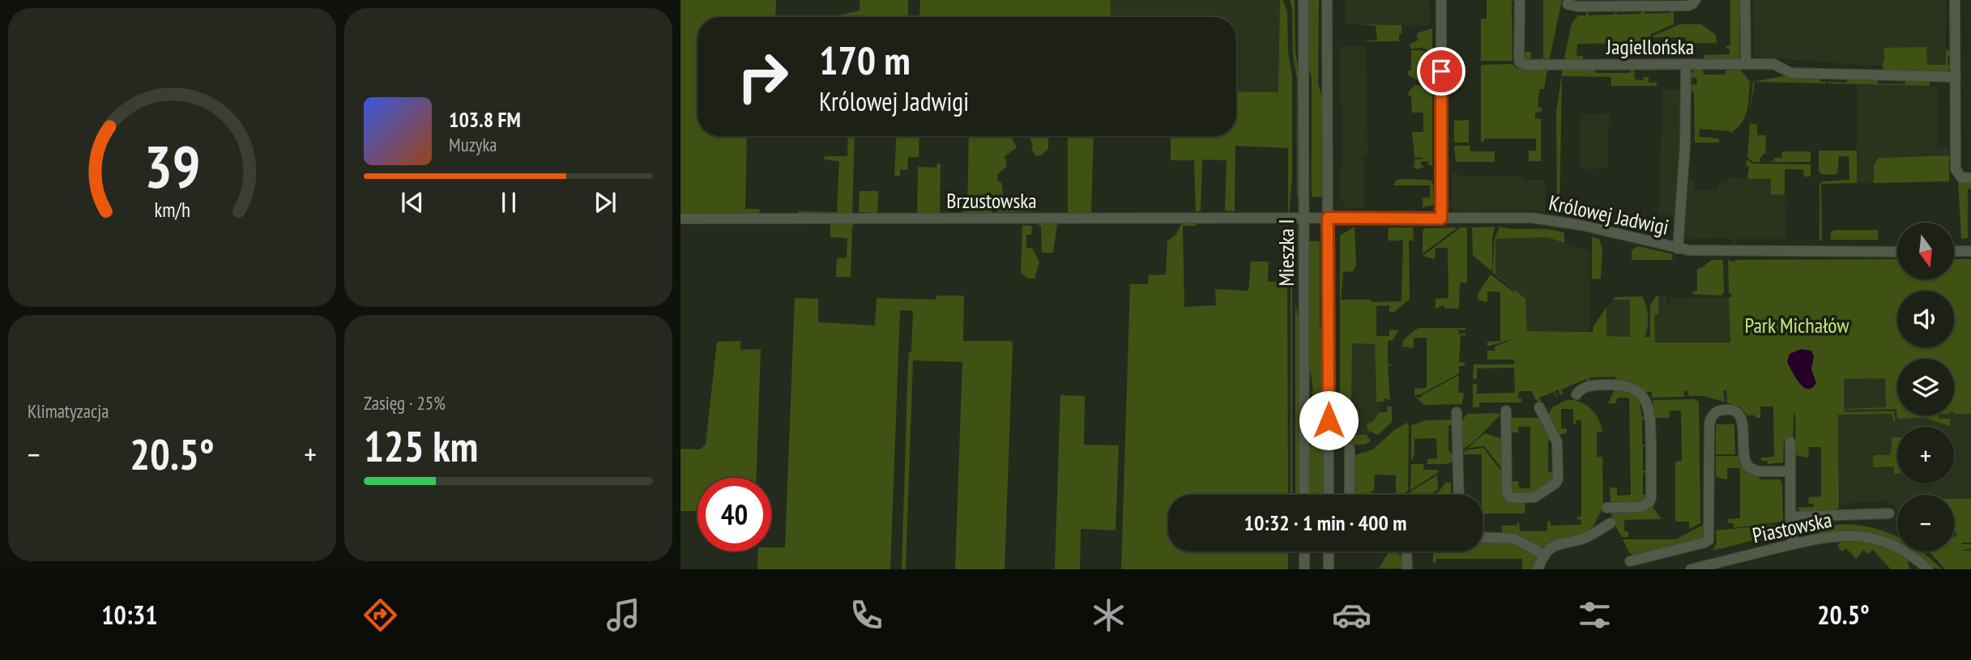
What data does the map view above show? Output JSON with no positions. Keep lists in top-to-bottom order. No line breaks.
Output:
{"streets":{"street":["Jagiellońska","Brzustowska","Królowej Jadwigi","Mieszka I","Piastowska"]},"crossings":[["Brzustowska","Królowej Jadwigi"],["Brzustowska","Mieszka I"],["Królowej Jadwigi","Mieszka I"]],"parks":["Park Michałów"],"north":"bottom","page":{"turn":["170 m","Królowej Jadwigi"],"song":["103.8 FM","Muzyka"],"map_buttons":["+","−"],"tile":["Klimatyzacja",["Zasięg · 25%","125 km"]],"heat":["−","20.5°","+"],"limit":"40","trip":"10:32 · 1 min · 400 m","tabs":["10:31","20.5°"],"gauge":["39","km/h"]}}
